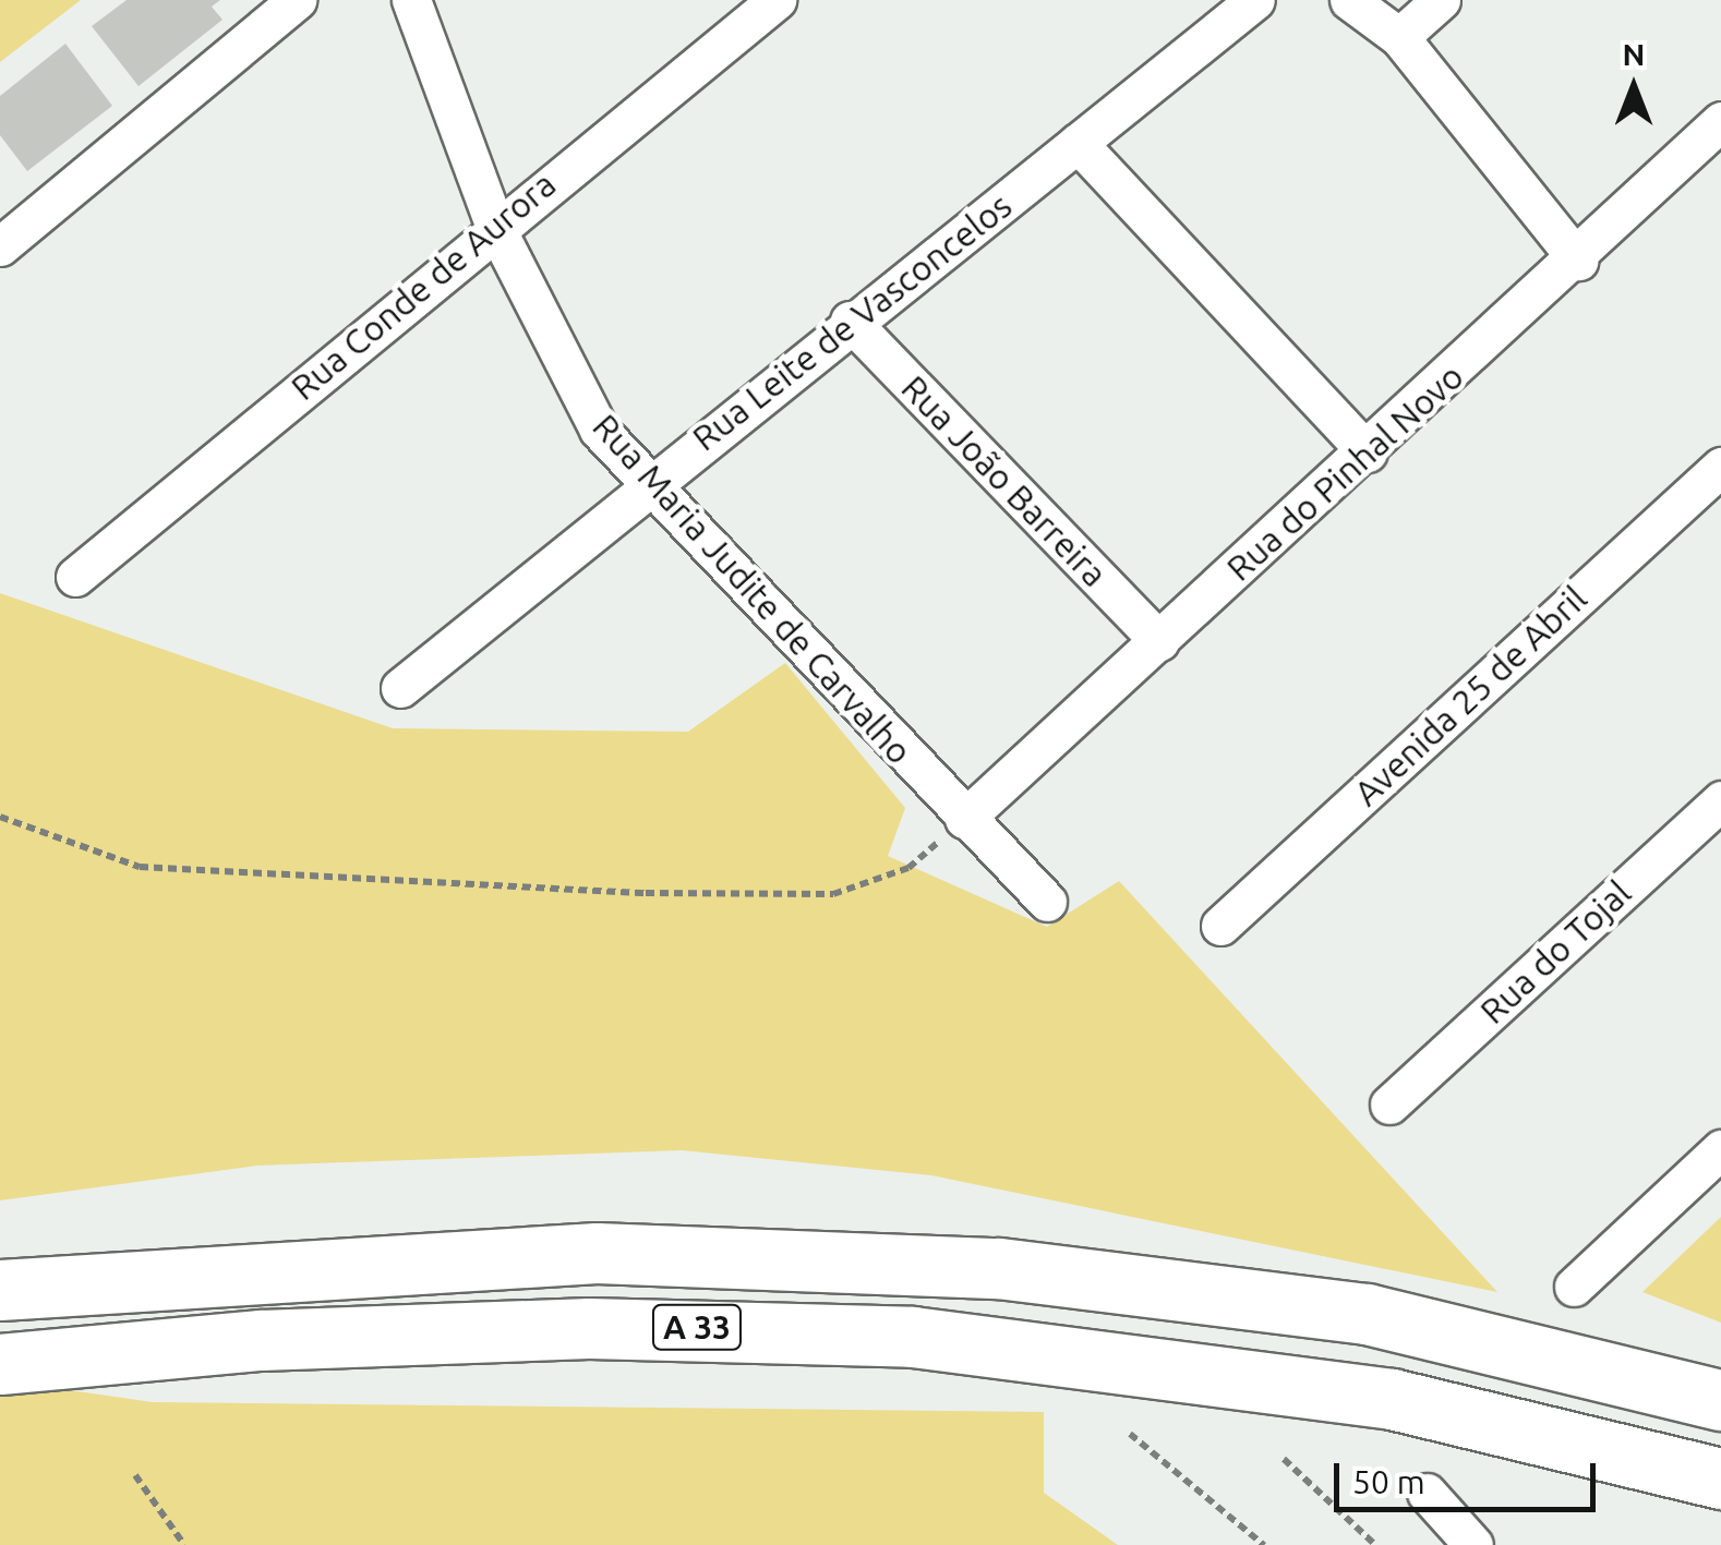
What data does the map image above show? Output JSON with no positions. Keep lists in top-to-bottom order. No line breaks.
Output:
{"streets":{"highway":["A 33"],"street":["Rua Conde de Aurora","Rua Leite de Vasconcelos","Rua do Pinhal Novo","Rua João Barreira","Rua Maria Judite de Carvalho","Avenida 25 de Abril","Rua do Tojal"]},"crossings":[["Rua Conde de Aurora","Rua Maria Judite de Carvalho"],["Rua Leite de Vasconcelos","Rua João Barreira"],["Rua Leite de Vasconcelos","Rua Maria Judite de Carvalho"],["Rua do Pinhal Novo","Rua João Barreira"],["Rua do Pinhal Novo","Rua Maria Judite de Carvalho"]],"scale_bar":"50 m","north":"top"}
